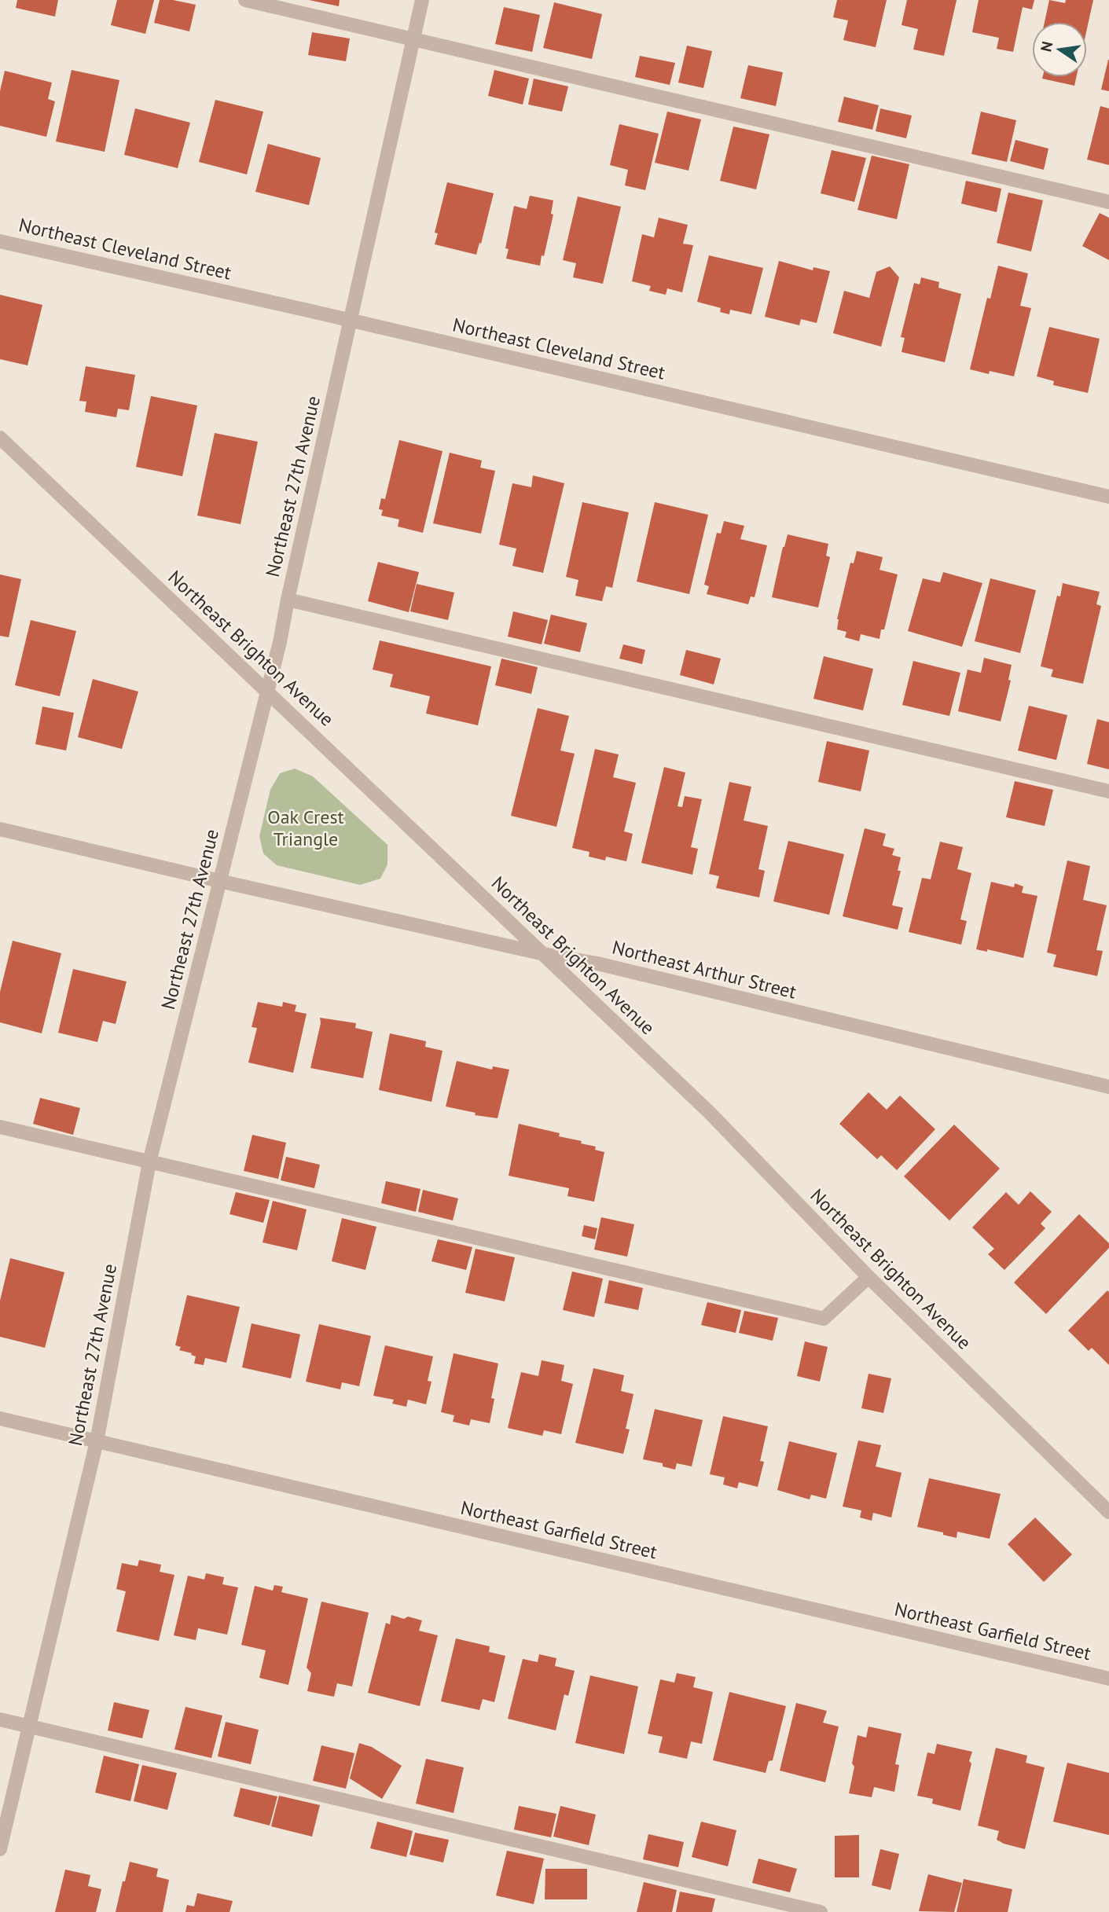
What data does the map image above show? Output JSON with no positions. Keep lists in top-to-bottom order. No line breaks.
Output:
{"streets":{"street":["Northeast Cleveland Street","Northeast 27th Avenue","Northeast Brighton Avenue","Northeast Arthur Street","Northeast Garfield Street"]},"crossings":[["Northeast Cleveland Street","Northeast 27th Avenue"],["Northeast 27th Avenue","Northeast Brighton Avenue"],["Northeast 27th Avenue","Northeast Arthur Street"],["Northeast 27th Avenue","Northeast Garfield Street"],["Northeast Brighton Avenue","Northeast Arthur Street"]],"parks":["Oak Crest Triangle"],"north":"left"}
